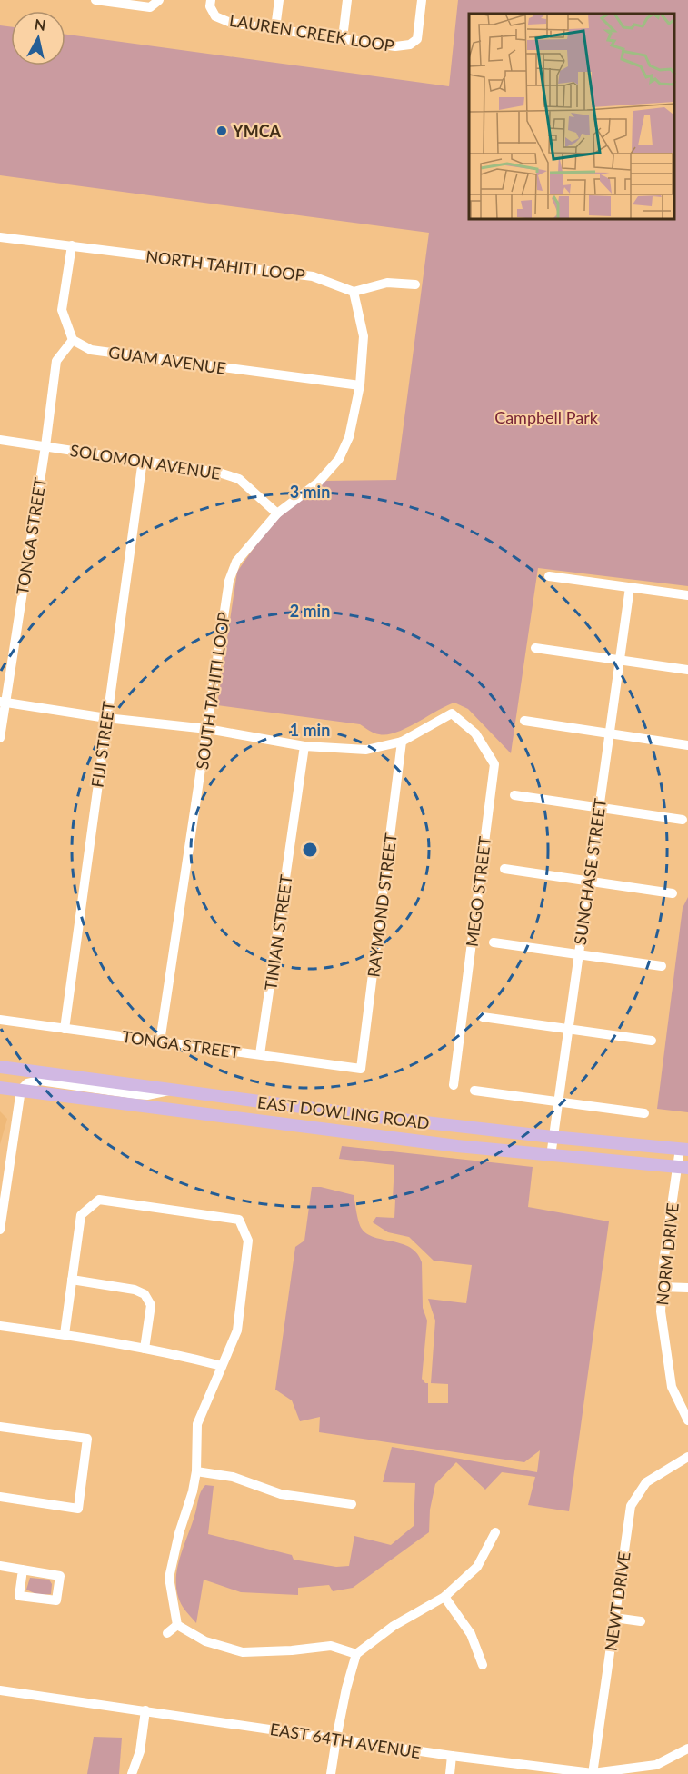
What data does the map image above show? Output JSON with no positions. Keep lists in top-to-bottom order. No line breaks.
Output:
{"streets":{"main road":["EAST DOWLING ROAD"],"street":["LAUREN CREEK LOOP","NORTH TAHITI LOOP","GUAM AVENUE","SOLOMON AVENUE","TONGA STREET","SOUTH TAHITI LOOP","FIJI STREET","SUNCHASE STREET","MEGO STREET","RAYMOND STREET","TINIAN STREET","NORM DRIVE","NEWT DRIVE","EAST 64TH AVENUE"]},"crossings":[["GUAM AVENUE","TONGA STREET"],["GUAM AVENUE","SOUTH TAHITI LOOP"],["SOLOMON AVENUE","TONGA STREET"],["SOLOMON AVENUE","SOUTH TAHITI LOOP"],["SOLOMON AVENUE","FIJI STREET"],["TONGA STREET","SOUTH TAHITI LOOP"],["TONGA STREET","FIJI STREET"],["TONGA STREET","RAYMOND STREET"],["TONGA STREET","TINIAN STREET"],["SUNCHASE STREET","EAST DOWLING ROAD"],["MEGO STREET","RAYMOND STREET"],["EAST DOWLING ROAD","NORM DRIVE"],["NEWT DRIVE","EAST 64TH AVENUE"]],"parks":["Campbell Park"],"places":["YMCA"],"north":"top","rings":["3 min","2 min","1 min"]}
